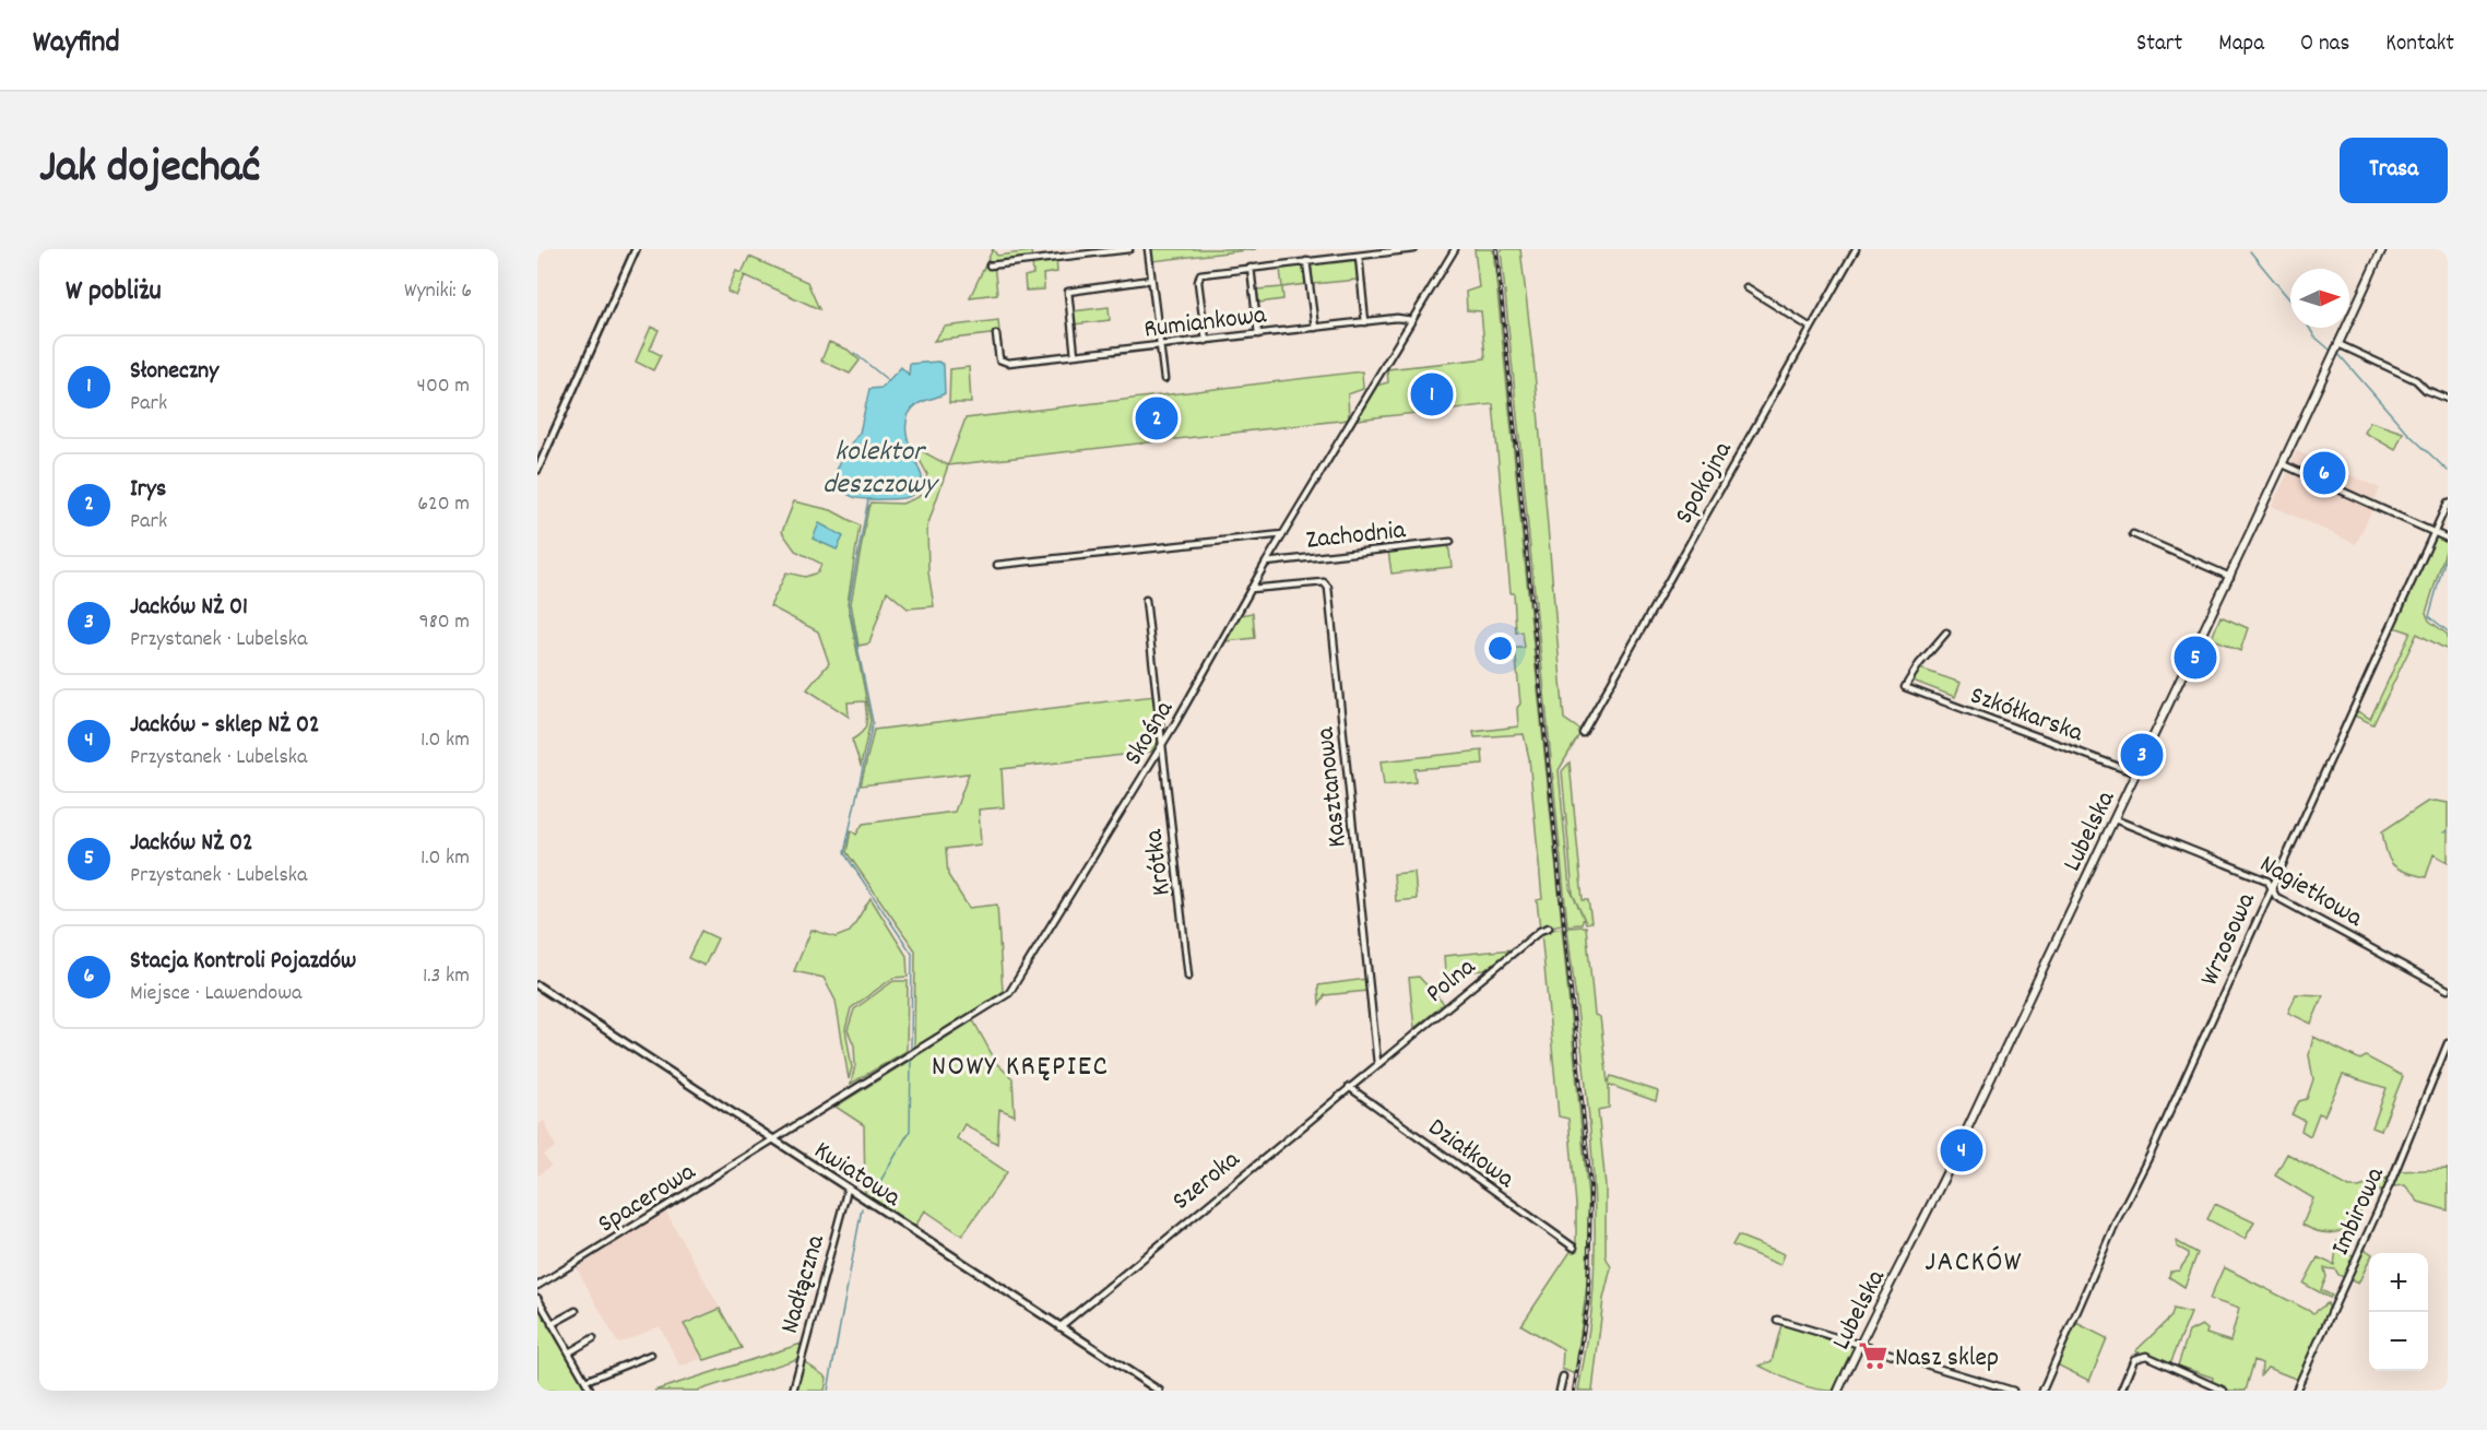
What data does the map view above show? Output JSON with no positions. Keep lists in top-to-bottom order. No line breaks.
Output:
{"streets":{"main road":["Lubelska"],"street":["Rumiankowa","Spokojna","Zachodnia","Szkółkarska","Skośna","Kasztanowa","Krótka","Nagietkowa","Wrzosowa","Polna","Działkowa","Kwiatowa","Szeroka","Spacerowa","Imbirowa","Nadłączna"]},"crossings":[["Rumiankowa","Skośna"],["Zachodnia","Skośna"],["Szkółkarska","Lubelska"],["Skośna","Kasztanowa"],["Skośna","Krótka"],["Skośna","Kwiatowa"],["Skośna","Spacerowa"],["Kasztanowa","Polna"],["Kasztanowa","Szeroka"],["Lubelska","Nagietkowa"],["Nagietkowa","Wrzosowa"],["Polna","Szeroka"],["Działkowa","Szeroka"],["Kwiatowa","Szeroka"],["Kwiatowa","Spacerowa"],["Kwiatowa","Nadłączna"]],"districts":["NOWY KRĘPIEC","JACKÓW"],"water":["kolektor deszczowy"],"places":{"supermarket":["Nasz sklep"]},"north":"right","page":{"header":"Wayfind","nav":["Start","Mapa","O nas","Kontakt"],"title":"Jak dojechać","buttons":"Trasa","heading":["W pobliżu","Wyniki: 6"],"list":[{"mark":"1","name":"Słoneczny","note":"Park","value":"400 m"},{"mark":"2","name":"Irys","note":"Park","value":"620 m"},{"mark":"3","name":"Jacków NŻ 01","note":"Przystanek · Lubelska","value":"980 m"},{"mark":"4","name":"Jacków - sklep NŻ 02","note":"Przystanek · Lubelska","value":"1.0 km"},{"mark":"5","name":"Jacków NŻ 02","note":"Przystanek · Lubelska","value":"1.0 km"},{"mark":"6","name":"Stacja Kontroli Pojazdów","note":"Miejsce · Lawendowa","value":"1.3 km"}],"pins":["1","2","6","5","3","4"],"map_buttons":["+","−"]}}
